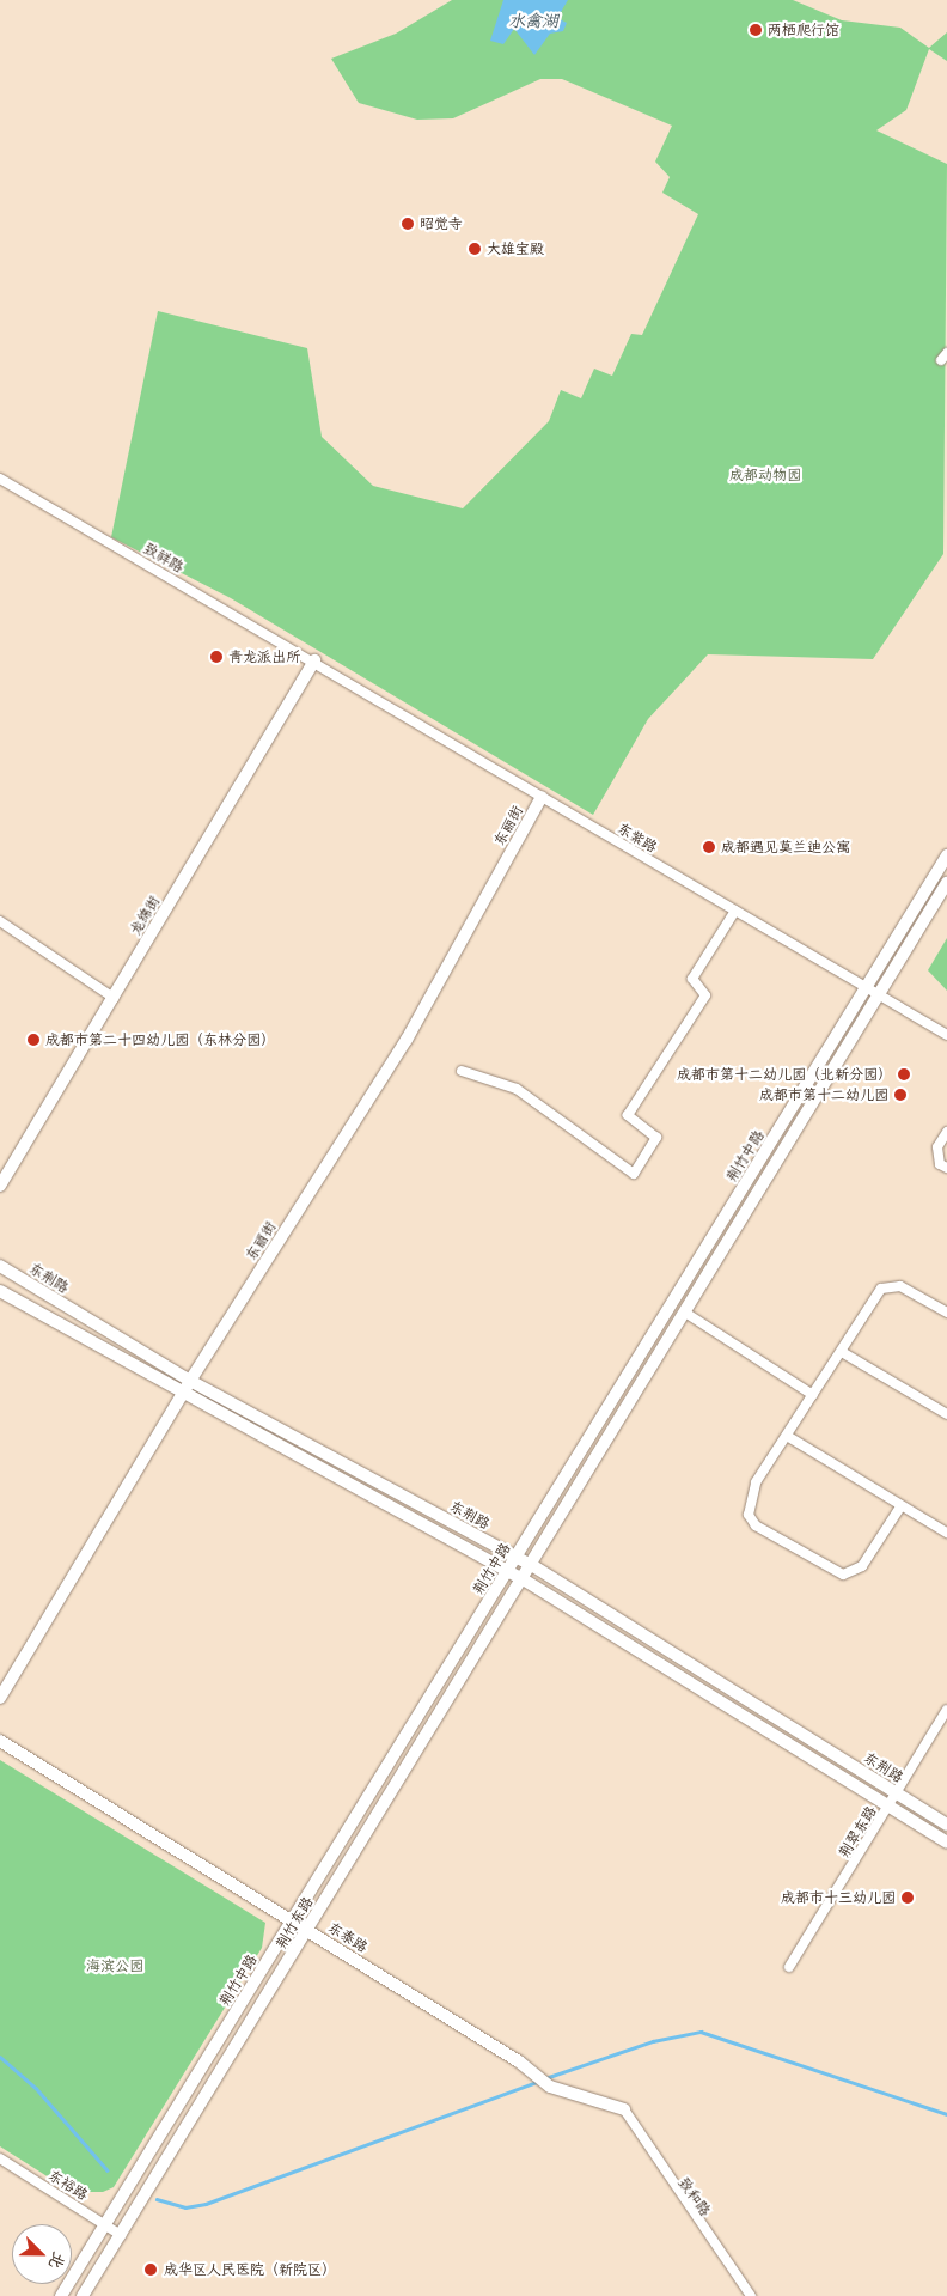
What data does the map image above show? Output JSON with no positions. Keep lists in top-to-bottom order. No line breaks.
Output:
{"streets":{"street":["致祥路","东丽街","东紫路","龙绵街","荆竹中路","东荆路","荆翠东路","荆竹东路","东泰路","东裕路","致和路"]},"crossings":[["致祥路","东紫路"],["致祥路","龙绵街"],["东丽街","东紫路"],["东丽街","东荆路"],["东紫路","龙绵街"],["东紫路","荆竹中路"],["荆竹中路","东荆路"],["荆竹中路","荆竹东路"],["荆竹中路","东泰路"],["荆竹中路","东裕路"],["东荆路","荆翠东路"],["东荆路","荆竹东路"],["荆竹东路","东泰路"],["荆竹东路","东裕路"],["东泰路","致和路"]],"water":["水禽湖"],"parks":["成都动物园","海滨公园"],"places":["两栖爬行馆","昭觉寺","大雄宝殿","青龙派出所","成都遇见莫兰迪公寓","成都市第二十四幼儿园（东林分园）","成都市第十二幼儿园（北新分园）","成都市第十二幼儿园","成都市十三幼儿园","成华区人民医院（新院区）"],"north":"bottom right"}
